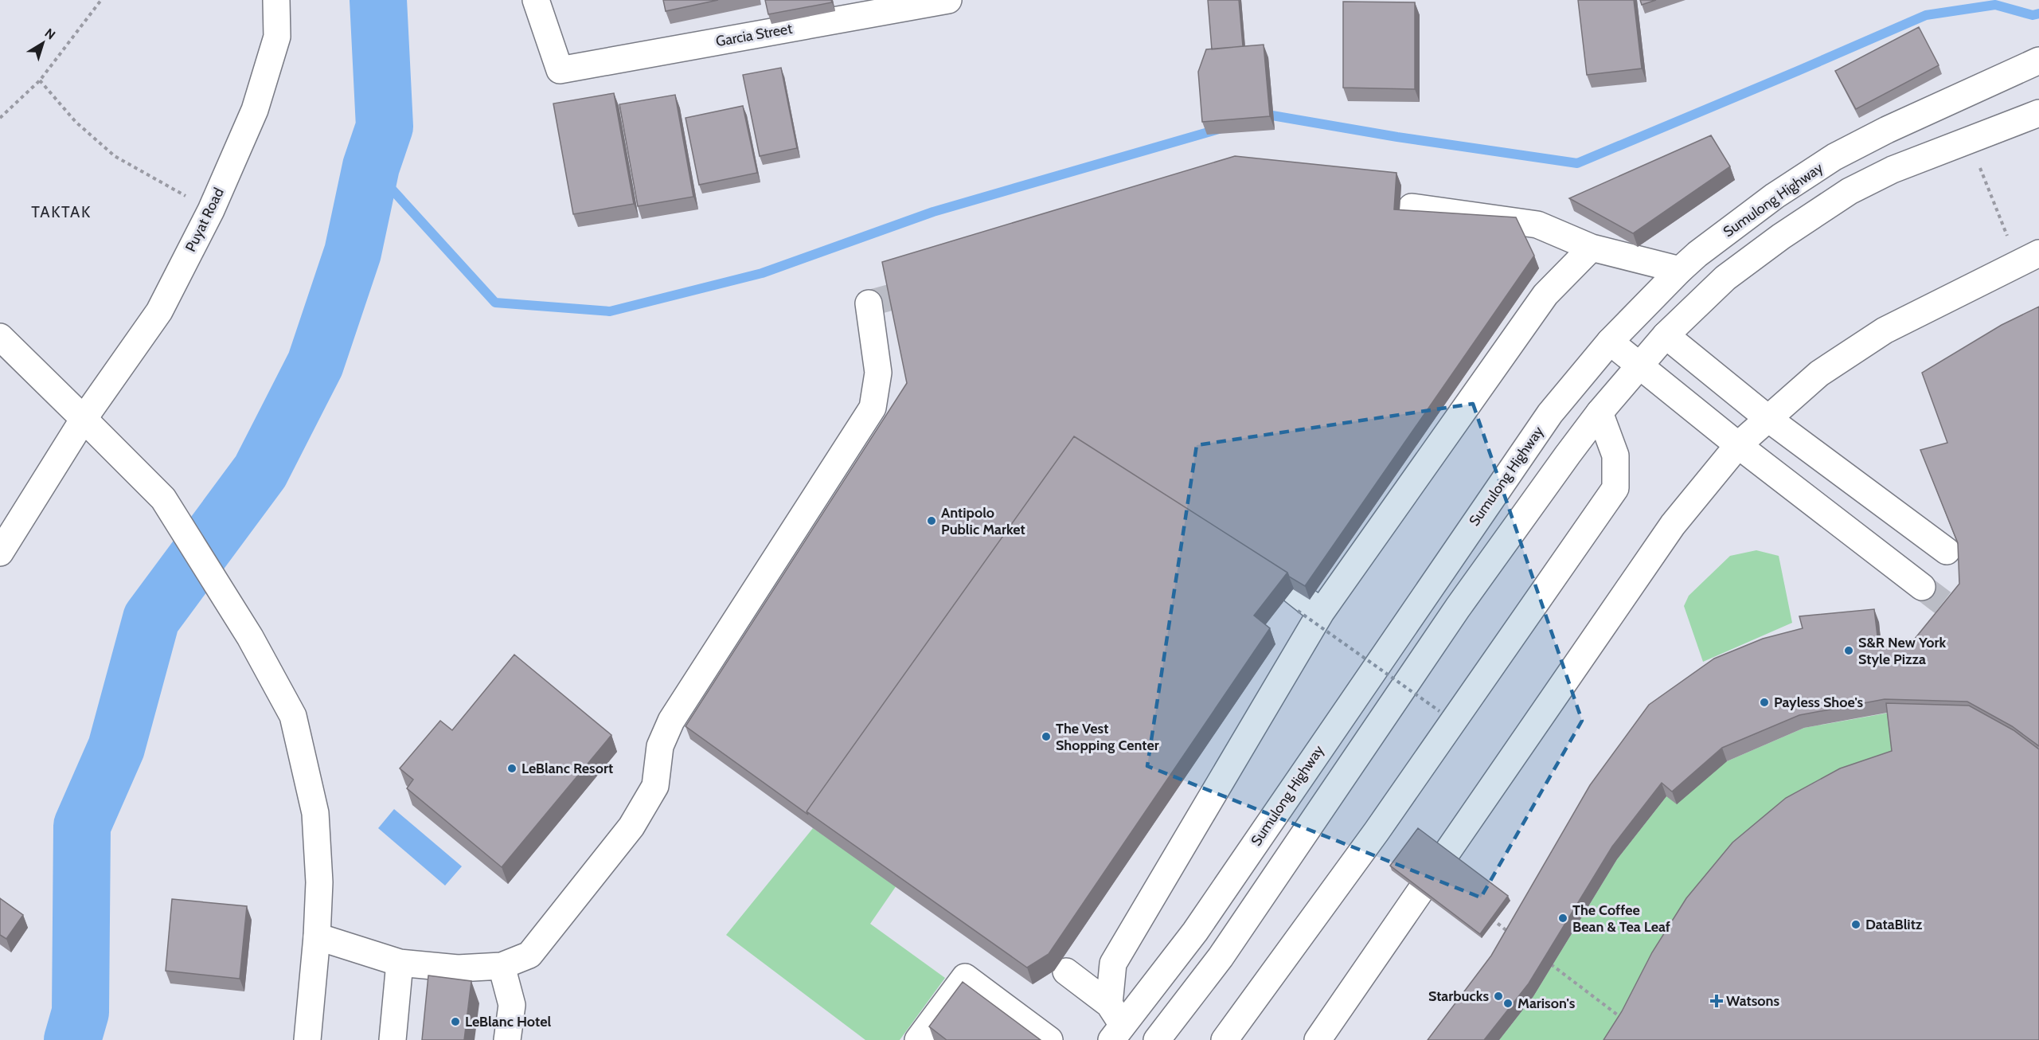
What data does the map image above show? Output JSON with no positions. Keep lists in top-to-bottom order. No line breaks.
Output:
{"streets":{"main road":["Garcia Street","Sumulong Highway","Puyat Road"]},"districts":["TAKTAK"],"places":{"other":["Antipolo Public Market","S&R New York Style Pizza","Payless Shoe's","The Vest Shopping Center","LeBlanc Resort","The Coffee Bean & Tea Leaf","DataBlitz","Starbucks","Marison's","LeBlanc Hotel"],"health":["Watsons"]},"north":"top right"}
